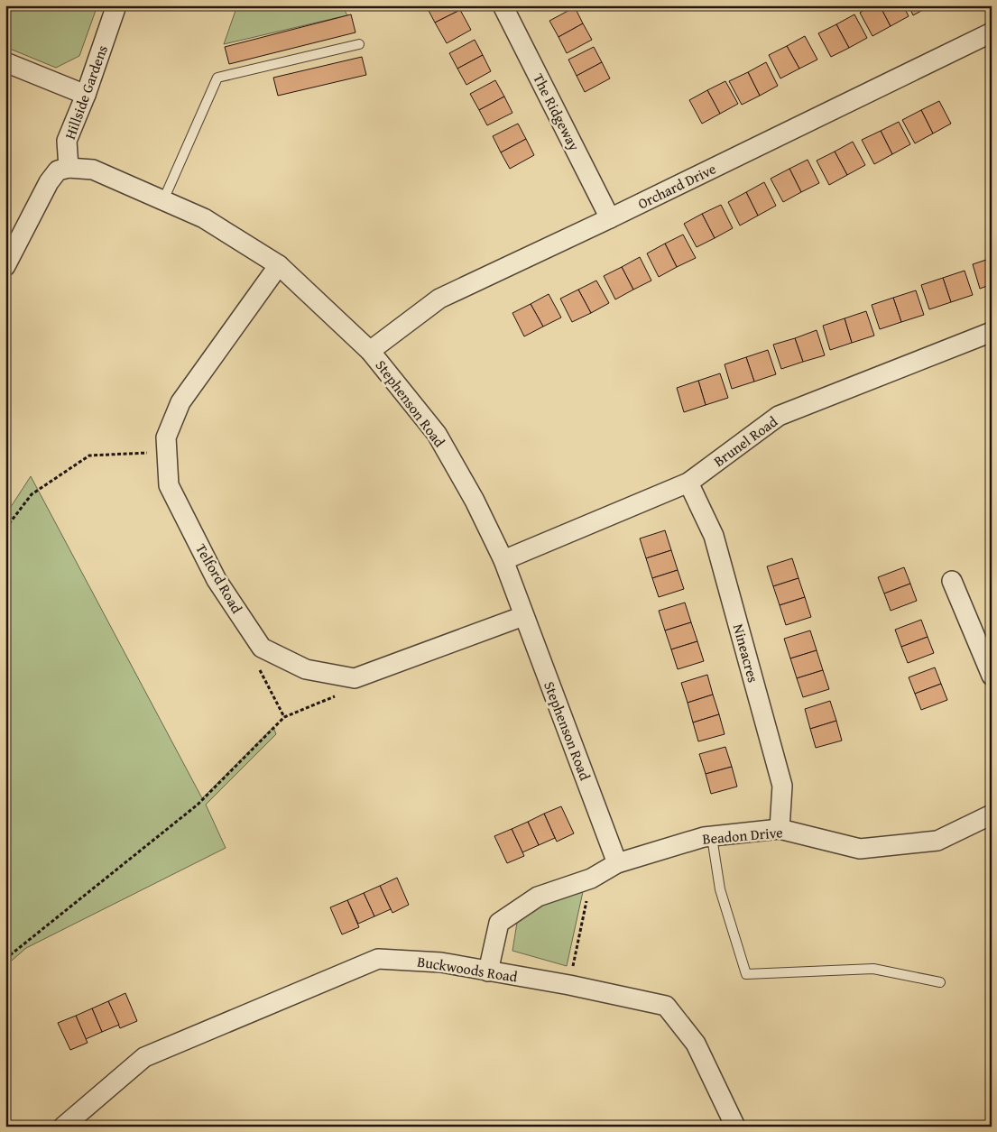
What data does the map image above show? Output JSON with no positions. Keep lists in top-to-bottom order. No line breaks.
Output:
{"streets":{"street":["Hillside Gardens","The Ridgeway","Orchard Drive","Stephenson Road","Brunel Road","Telford Road","Nineacres","Beadon Drive","Buckwoods Road"]},"crossings":[["Hillside Gardens","Stephenson Road"],["The Ridgeway","Orchard Drive"],["Orchard Drive","Stephenson Road"],["Stephenson Road","Brunel Road"],["Stephenson Road","Telford Road"],["Stephenson Road","Beadon Drive"],["Brunel Road","Nineacres"],["Nineacres","Beadon Drive"],["Beadon Drive","Buckwoods Road"]]}
